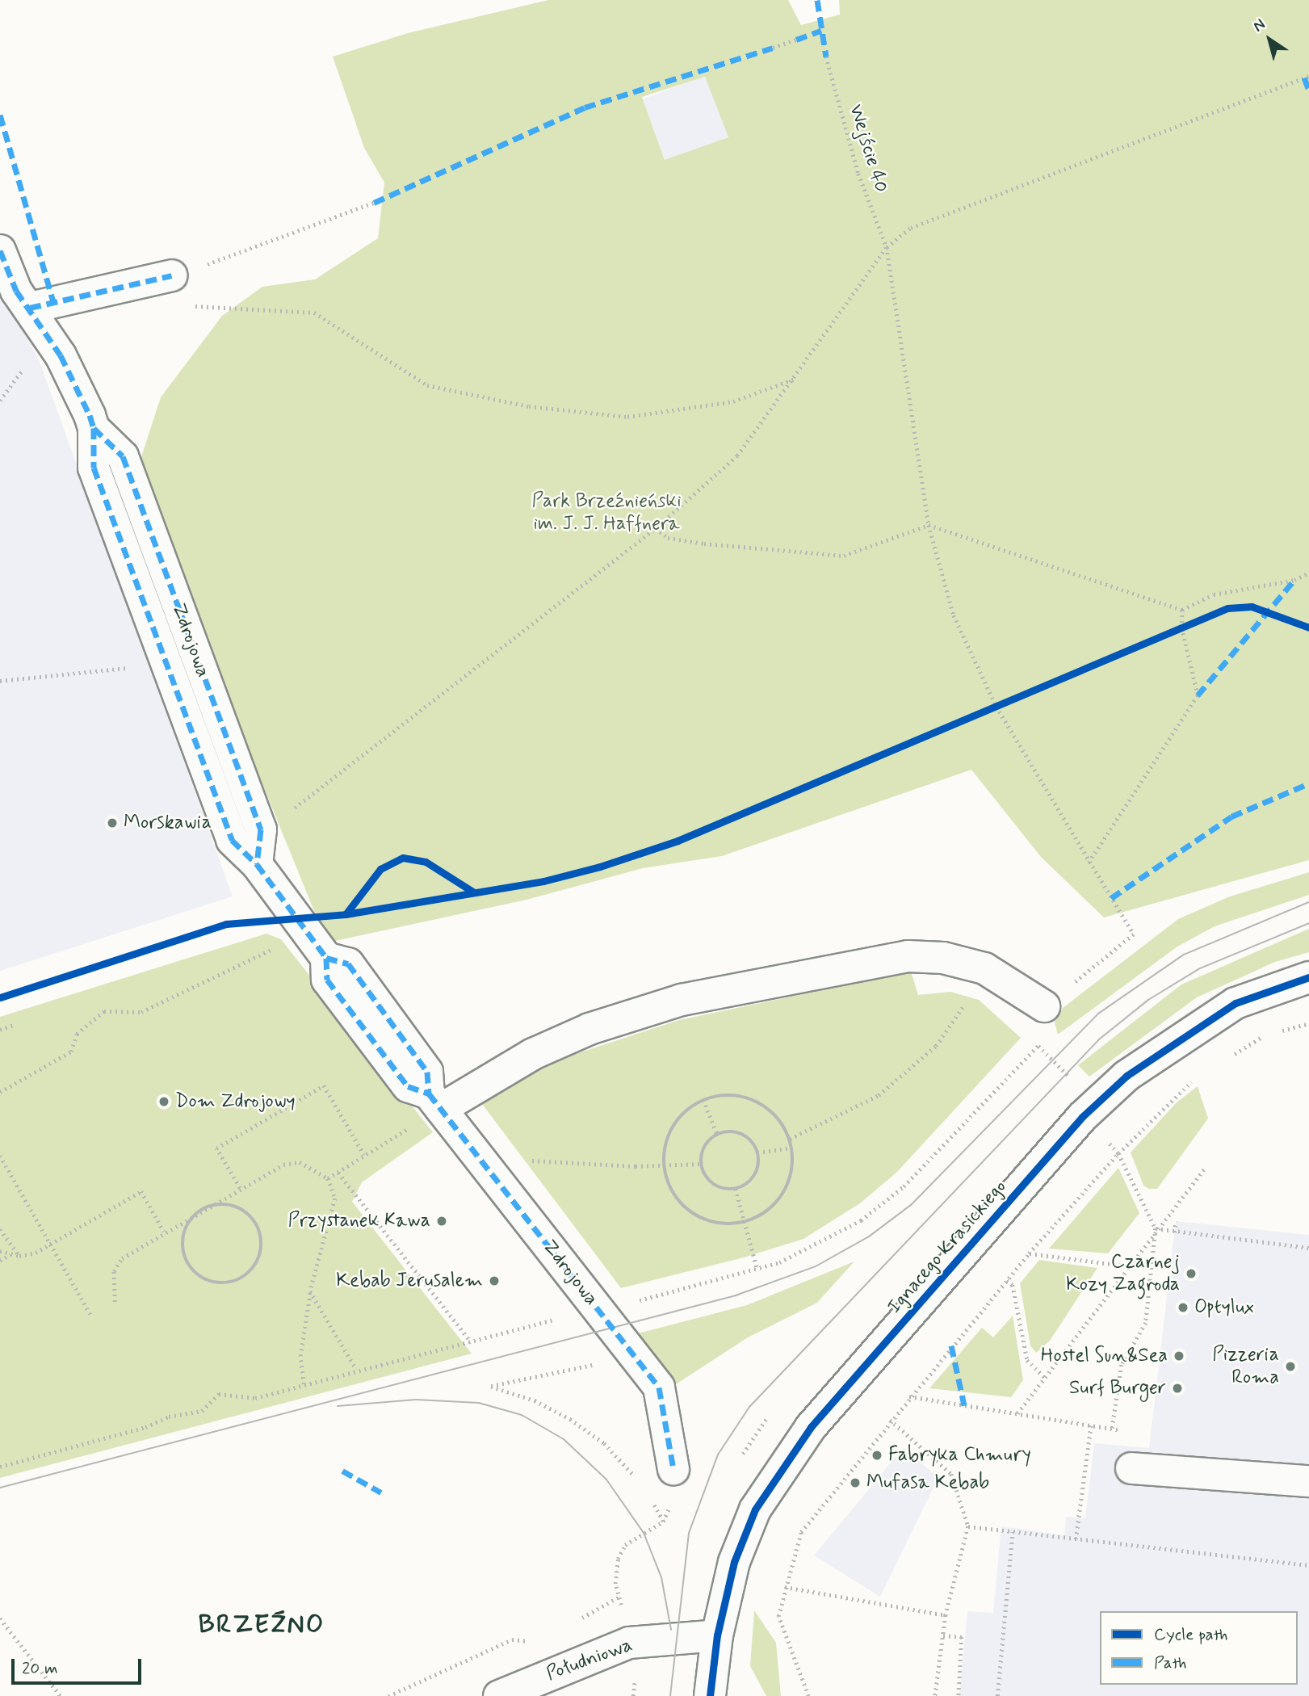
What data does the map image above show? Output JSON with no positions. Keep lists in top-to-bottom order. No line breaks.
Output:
{"streets":{"street":["Zdrojowa","Ignacego Krasickiego","Południowa"],"path":["Wejście 40"]},"crossings":[["Ignacego Krasickiego","Południowa"]],"districts":["BRZEŹNO"],"parks":["Park Brzeźnieński im. J. J. Haffnera"],"places":["Morskawia","Dom Zdrojowy","Przystanek Kawa","Czarnej Kozy Zagroda","Kebab Jerusalem","Optylux","Hostel Sun&Sea","Pizzeria Roma","Surf Burger","Fabryka Chmury","Mufasa Kebab"],"legend":["Cycle path","Path"],"scale_bar":"20 m","north":"top left"}
